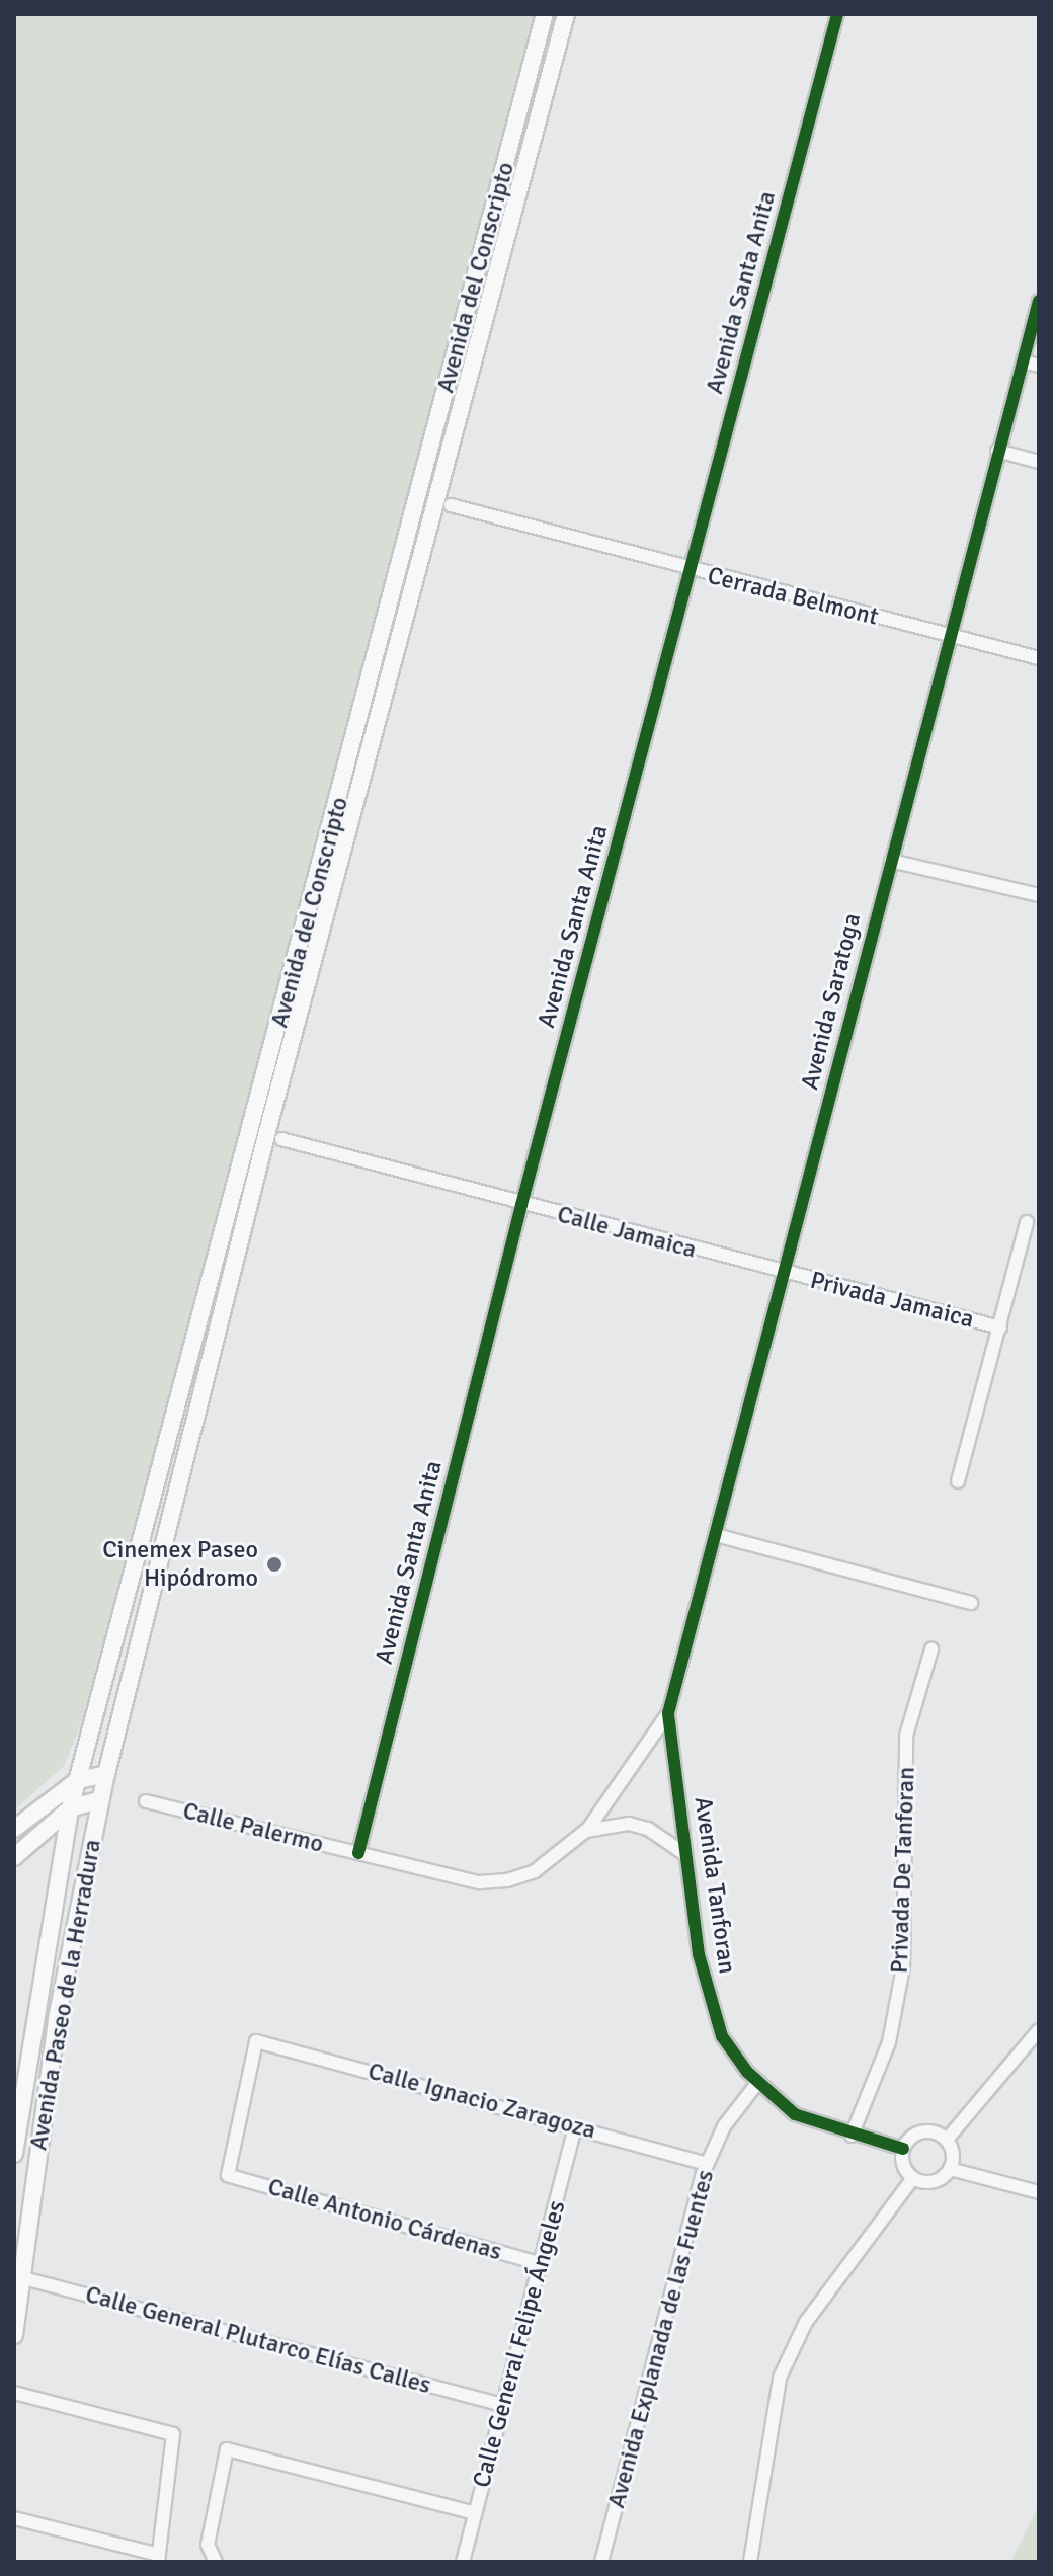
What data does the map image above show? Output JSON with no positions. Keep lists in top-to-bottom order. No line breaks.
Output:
{"streets":{"main road":["Avenida del Conscripto","Avenida Paseo de la Herradura"],"street":["Avenida Santa Anita","Cerrada Belmont","Avenida Saratoga","Calle Jamaica","Privada Jamaica","Calle Palermo","Privada De Tanforan","Avenida Tanforan","Calle Ignacio Zaragoza","Calle Antonio Cárdenas","Avenida Explanada de las Fuentes","Calle General Plutarco Elías Calles","Calle General Felipe Ángeles"]},"crossings":[["Avenida del Conscripto","Avenida Paseo de la Herradura"],["Avenida Santa Anita","Cerrada Belmont"],["Avenida Santa Anita","Calle Jamaica"],["Avenida Santa Anita","Calle Palermo"],["Cerrada Belmont","Avenida Saratoga"],["Avenida Saratoga","Calle Jamaica"],["Avenida Saratoga","Privada Jamaica"],["Avenida Saratoga","Calle Palermo"],["Avenida Saratoga","Avenida Tanforan"],["Calle Jamaica","Privada Jamaica"],["Calle Palermo","Avenida Tanforan"],["Privada De Tanforan","Avenida Tanforan"],["Avenida Tanforan","Avenida Explanada de las Fuentes"],["Avenida Paseo de la Herradura","Calle General Plutarco Elías Calles"],["Calle Ignacio Zaragoza","Calle Antonio Cárdenas"],["Calle Ignacio Zaragoza","Avenida Explanada de las Fuentes"],["Calle Ignacio Zaragoza","Calle General Felipe Ángeles"],["Calle Antonio Cárdenas","Calle General Felipe Ángeles"],["Calle General Plutarco Elías Calles","Calle General Felipe Ángeles"]],"places":["Cinemex Paseo Hipódromo"]}
